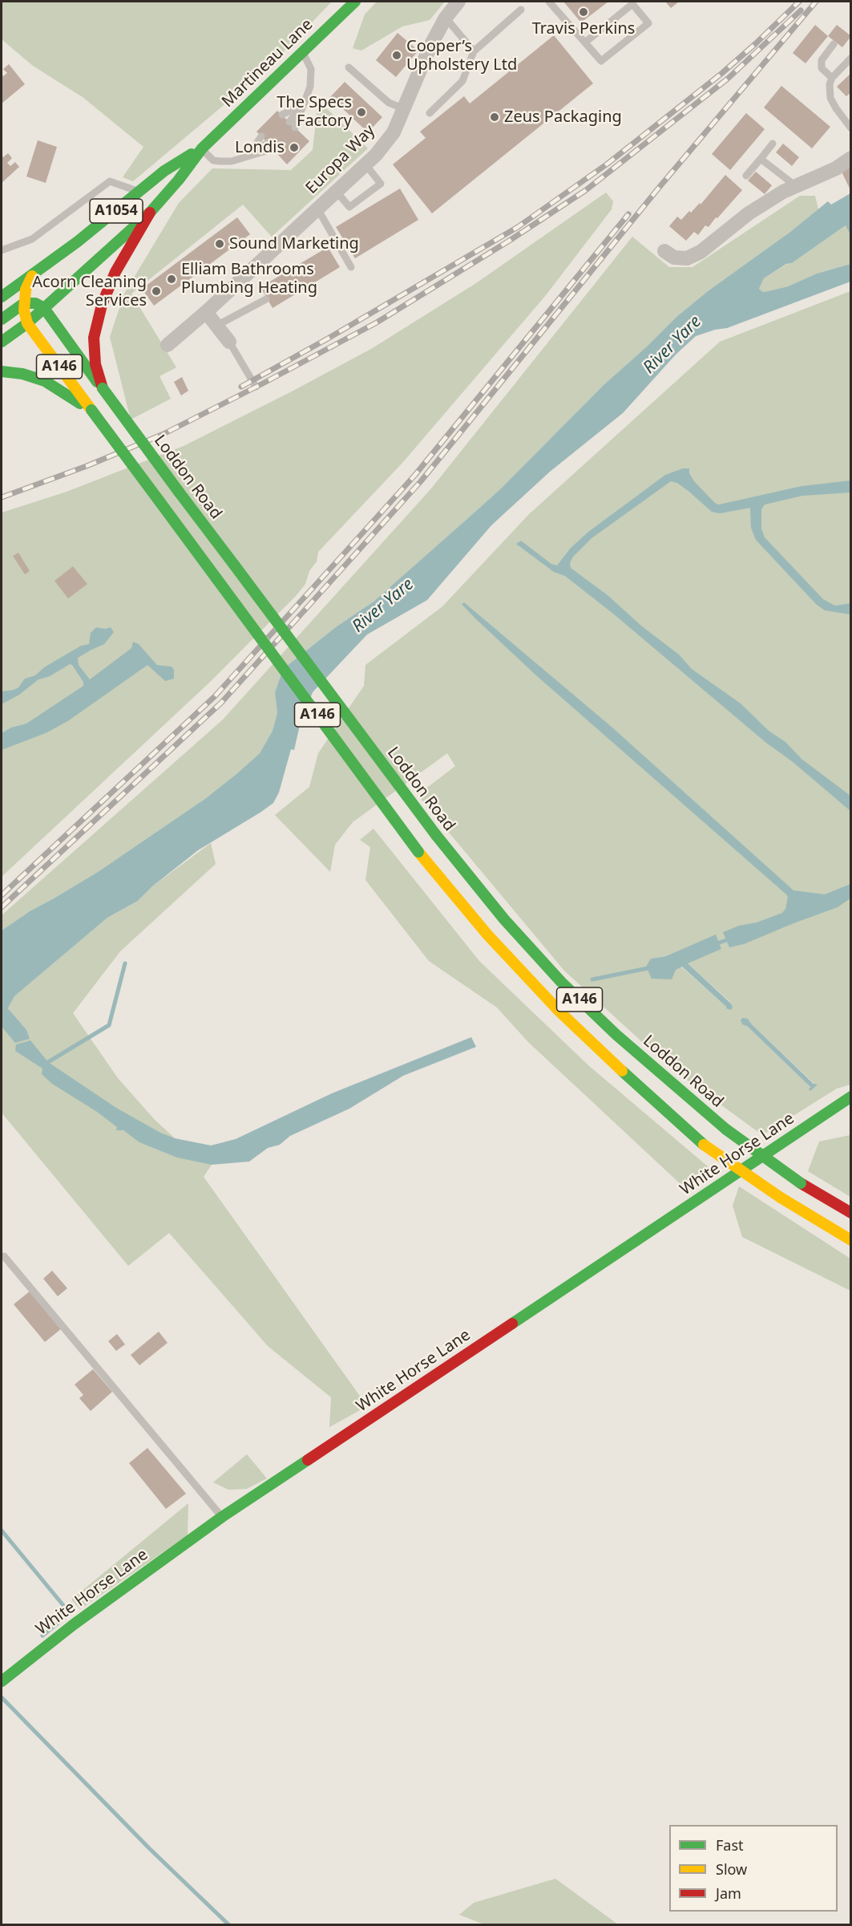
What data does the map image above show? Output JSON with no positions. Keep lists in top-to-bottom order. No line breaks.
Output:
{"streets":{"main road":["Martineau Lane","A1054","A146","Loddon Road","White Horse Lane"],"street":["Europa Way"]},"crossings":[["Martineau Lane","A146"],["Martineau Lane","Loddon Road"],["A146","Loddon Road"]],"water":["River Yare"],"places":["Travis Perkins","Cooper’s Upholstery Ltd","The Specs Factory","Zeus Packaging","Londis","Sound Marketing","Elliam Bathrooms Plumbing Heating","Acorn Cleaning Services"],"legend":["Fast","Slow","Jam"]}
